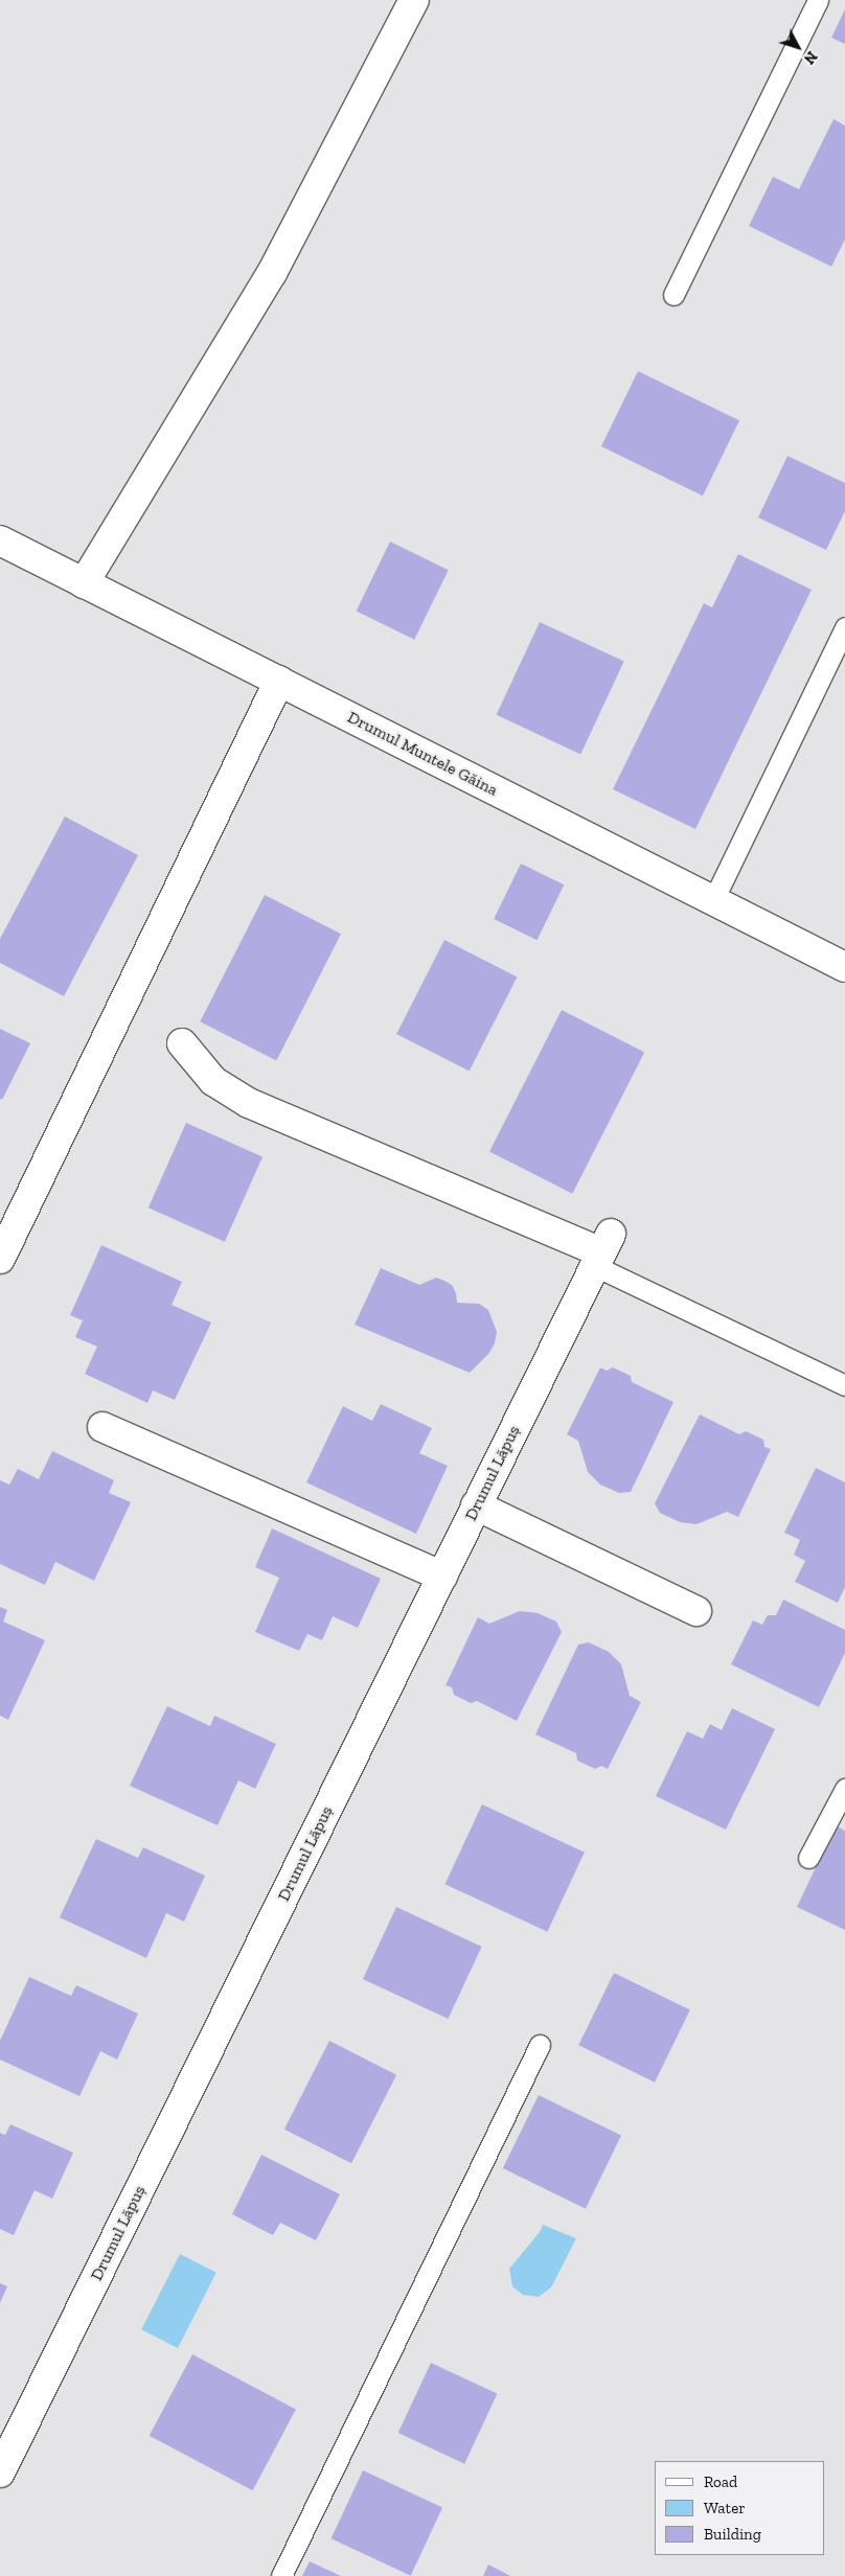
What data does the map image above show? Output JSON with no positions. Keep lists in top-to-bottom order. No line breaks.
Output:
{"streets":{"street":["Drumul Muntele Găina","Drumul Lăpuș"]},"legend":["Road","Water","Building"],"north":"bottom right"}
